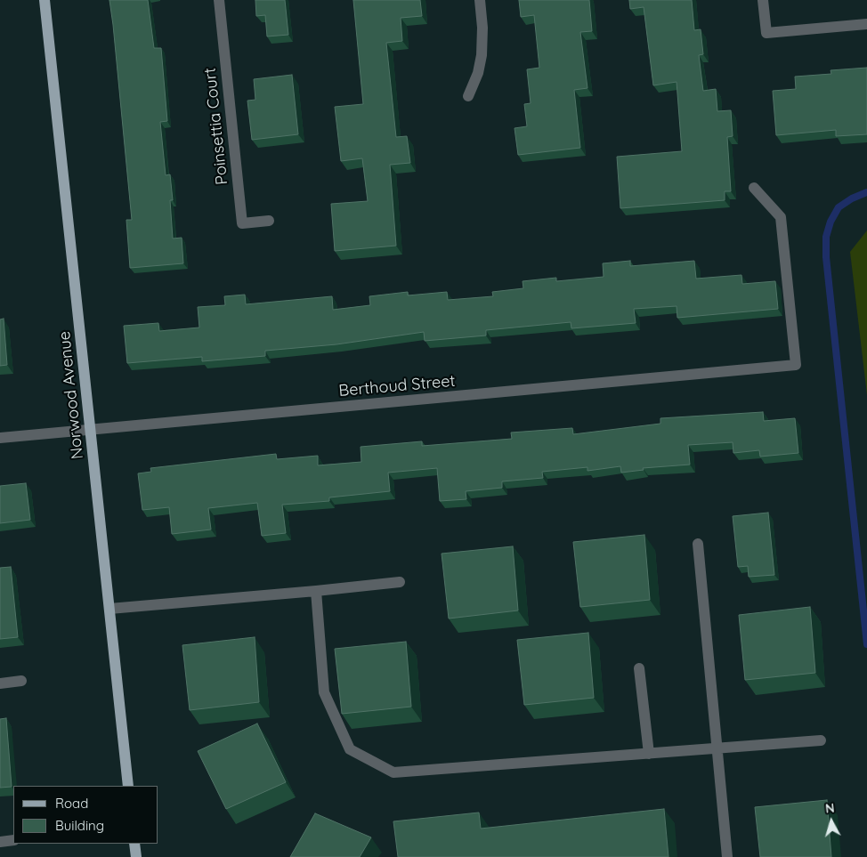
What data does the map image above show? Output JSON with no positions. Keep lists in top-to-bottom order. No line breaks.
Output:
{"streets":{"main road":["Norwood Avenue"],"street":["Poinsettia Court","Berthoud Street"]},"crossings":[["Berthoud Street","Norwood Avenue"]],"legend":["Road","Building"],"north":"top"}
